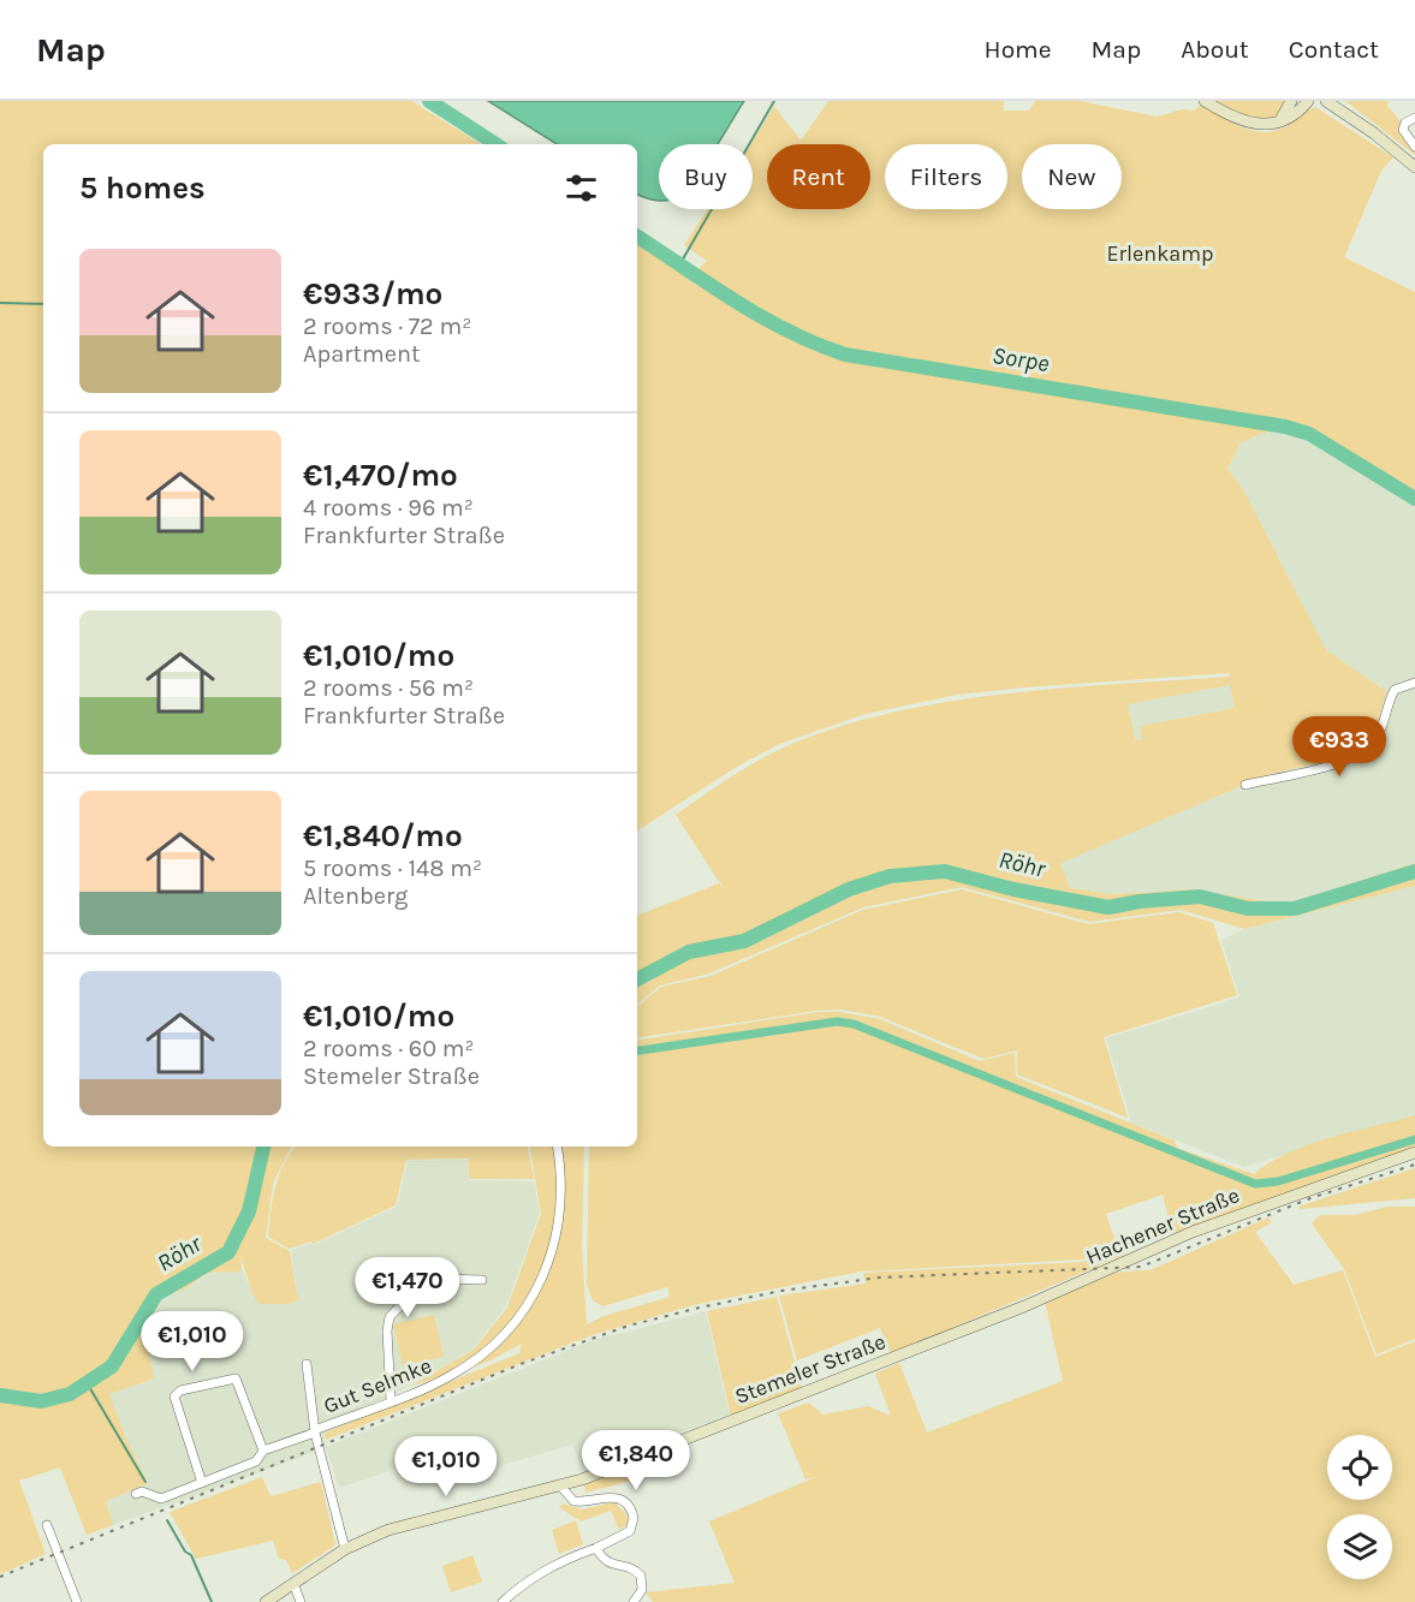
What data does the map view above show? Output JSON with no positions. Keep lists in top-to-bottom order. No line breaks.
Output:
{"streets":{"main road":["Hachener Straße","Stemeler Straße"],"street":["Gut Selmke"]},"crossings":[["Hachener Straße","Stemeler Straße"]],"water":["Sorpe","Röhr"],"parks":["Erlenkamp"],"page":{"header":"Map","nav":["Home","Map","About","Contact"],"chip":["Buy","Rent","Filters","New"],"heading":"5 homes","list":[{"name":"€933/mo","note":"2 rooms · 72 m² · Apartment"},{"name":"€1,470/mo","note":"4 rooms · 96 m² · Frankfurter Straße"},{"name":"€1,010/mo","note":"2 rooms · 56 m² · Frankfurter Straße"},{"name":"€1,840/mo","note":"5 rooms · 148 m² · Altenberg"},{"name":"€1,010/mo","note":"2 rooms · 60 m² · Stemeler Straße"}],"price":["€933","€1,470","€1,010","€1,840","€1,010"]}}
